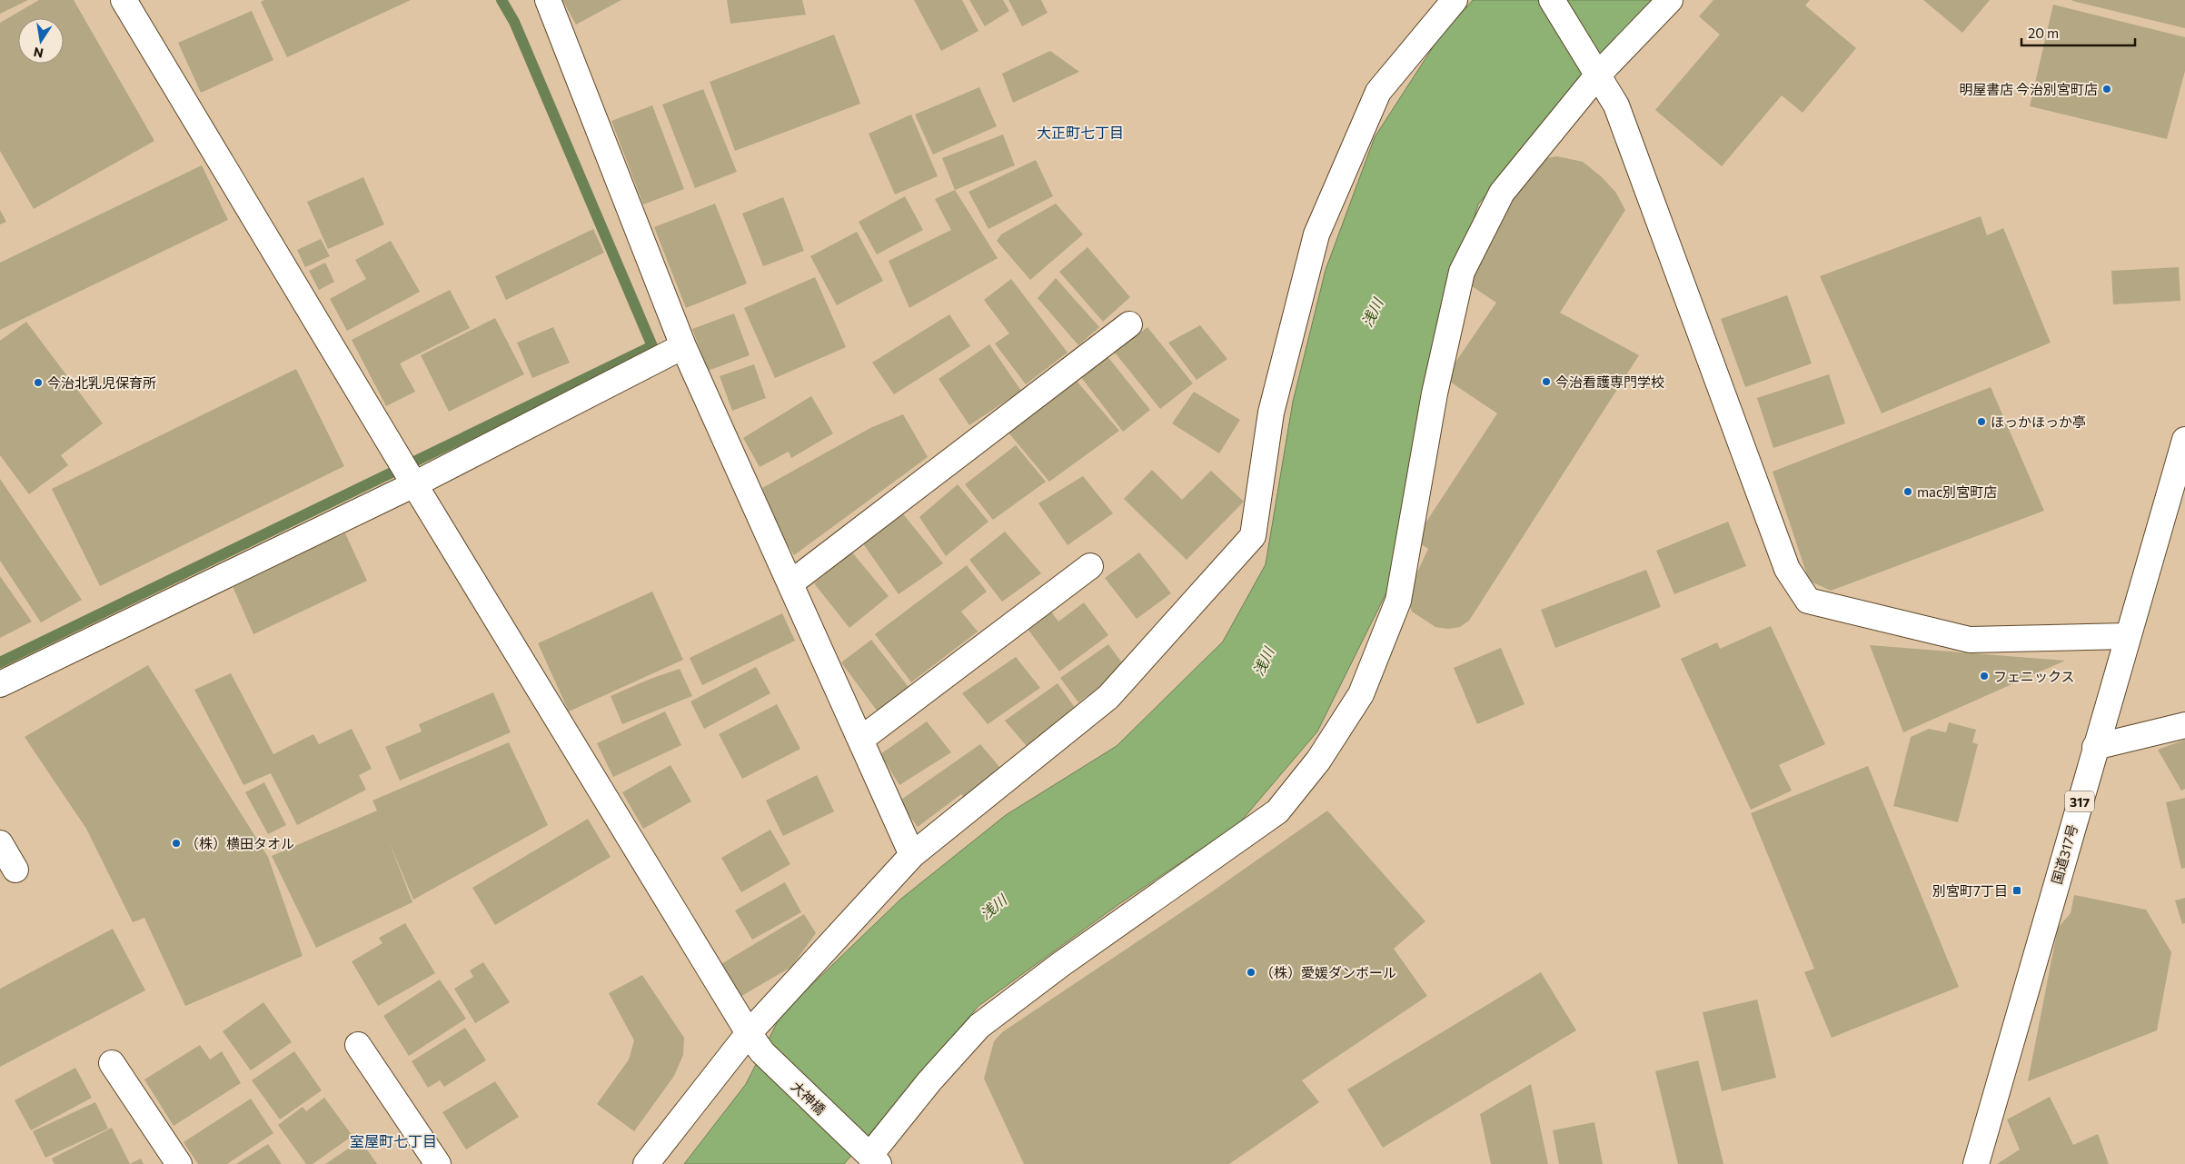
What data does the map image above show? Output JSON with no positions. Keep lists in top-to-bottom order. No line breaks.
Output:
{"streets":{"main road":["317","国道317号","大神橋"]},"districts":["大正町七丁目","室屋町七丁目"],"water":["浅川"],"places":{"other":["明屋書店 今治別宮町店","今治看護専門学校","今治北乳児保育所","ほっかほっか亭","mac別宮町店","フェニックス","（株）横田タオル","（株）愛媛ダンボール"],"transit":["別宮町7丁目"]},"scale_bar":"20 m","north":"bottom"}
